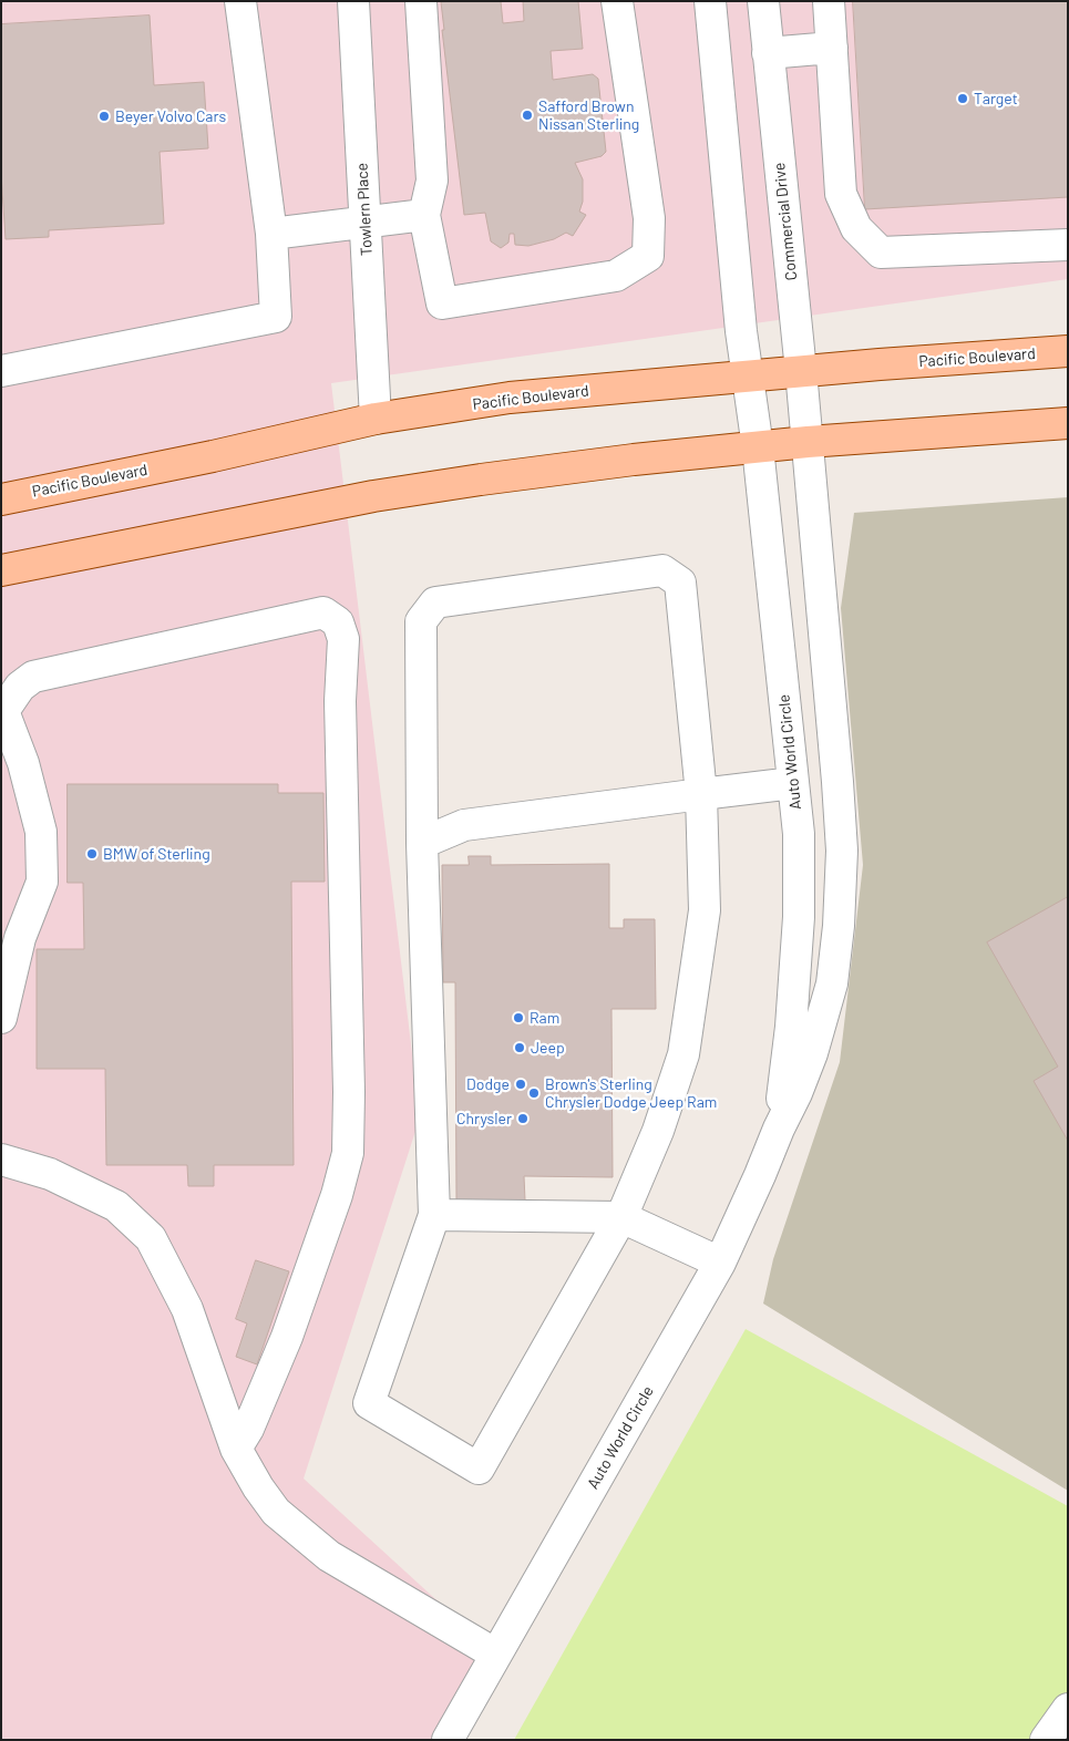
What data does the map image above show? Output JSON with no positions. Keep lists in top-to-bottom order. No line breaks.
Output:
{"streets":{"main road":["Pacific Boulevard"],"street":["Towlern Place","Commercial Drive","Auto World Circle"]},"crossings":[["Towlern Place","Pacific Boulevard"],["Commercial Drive","Pacific Boulevard"],["Commercial Drive","Auto World Circle"],["Pacific Boulevard","Auto World Circle"]],"places":["Target","Safford Brown Nissan Sterling","Beyer Volvo Cars","BMW of Sterling","Ram","Jeep","Dodge","Brown's Sterling Chrysler Dodge Jeep Ram","Chrysler"]}
